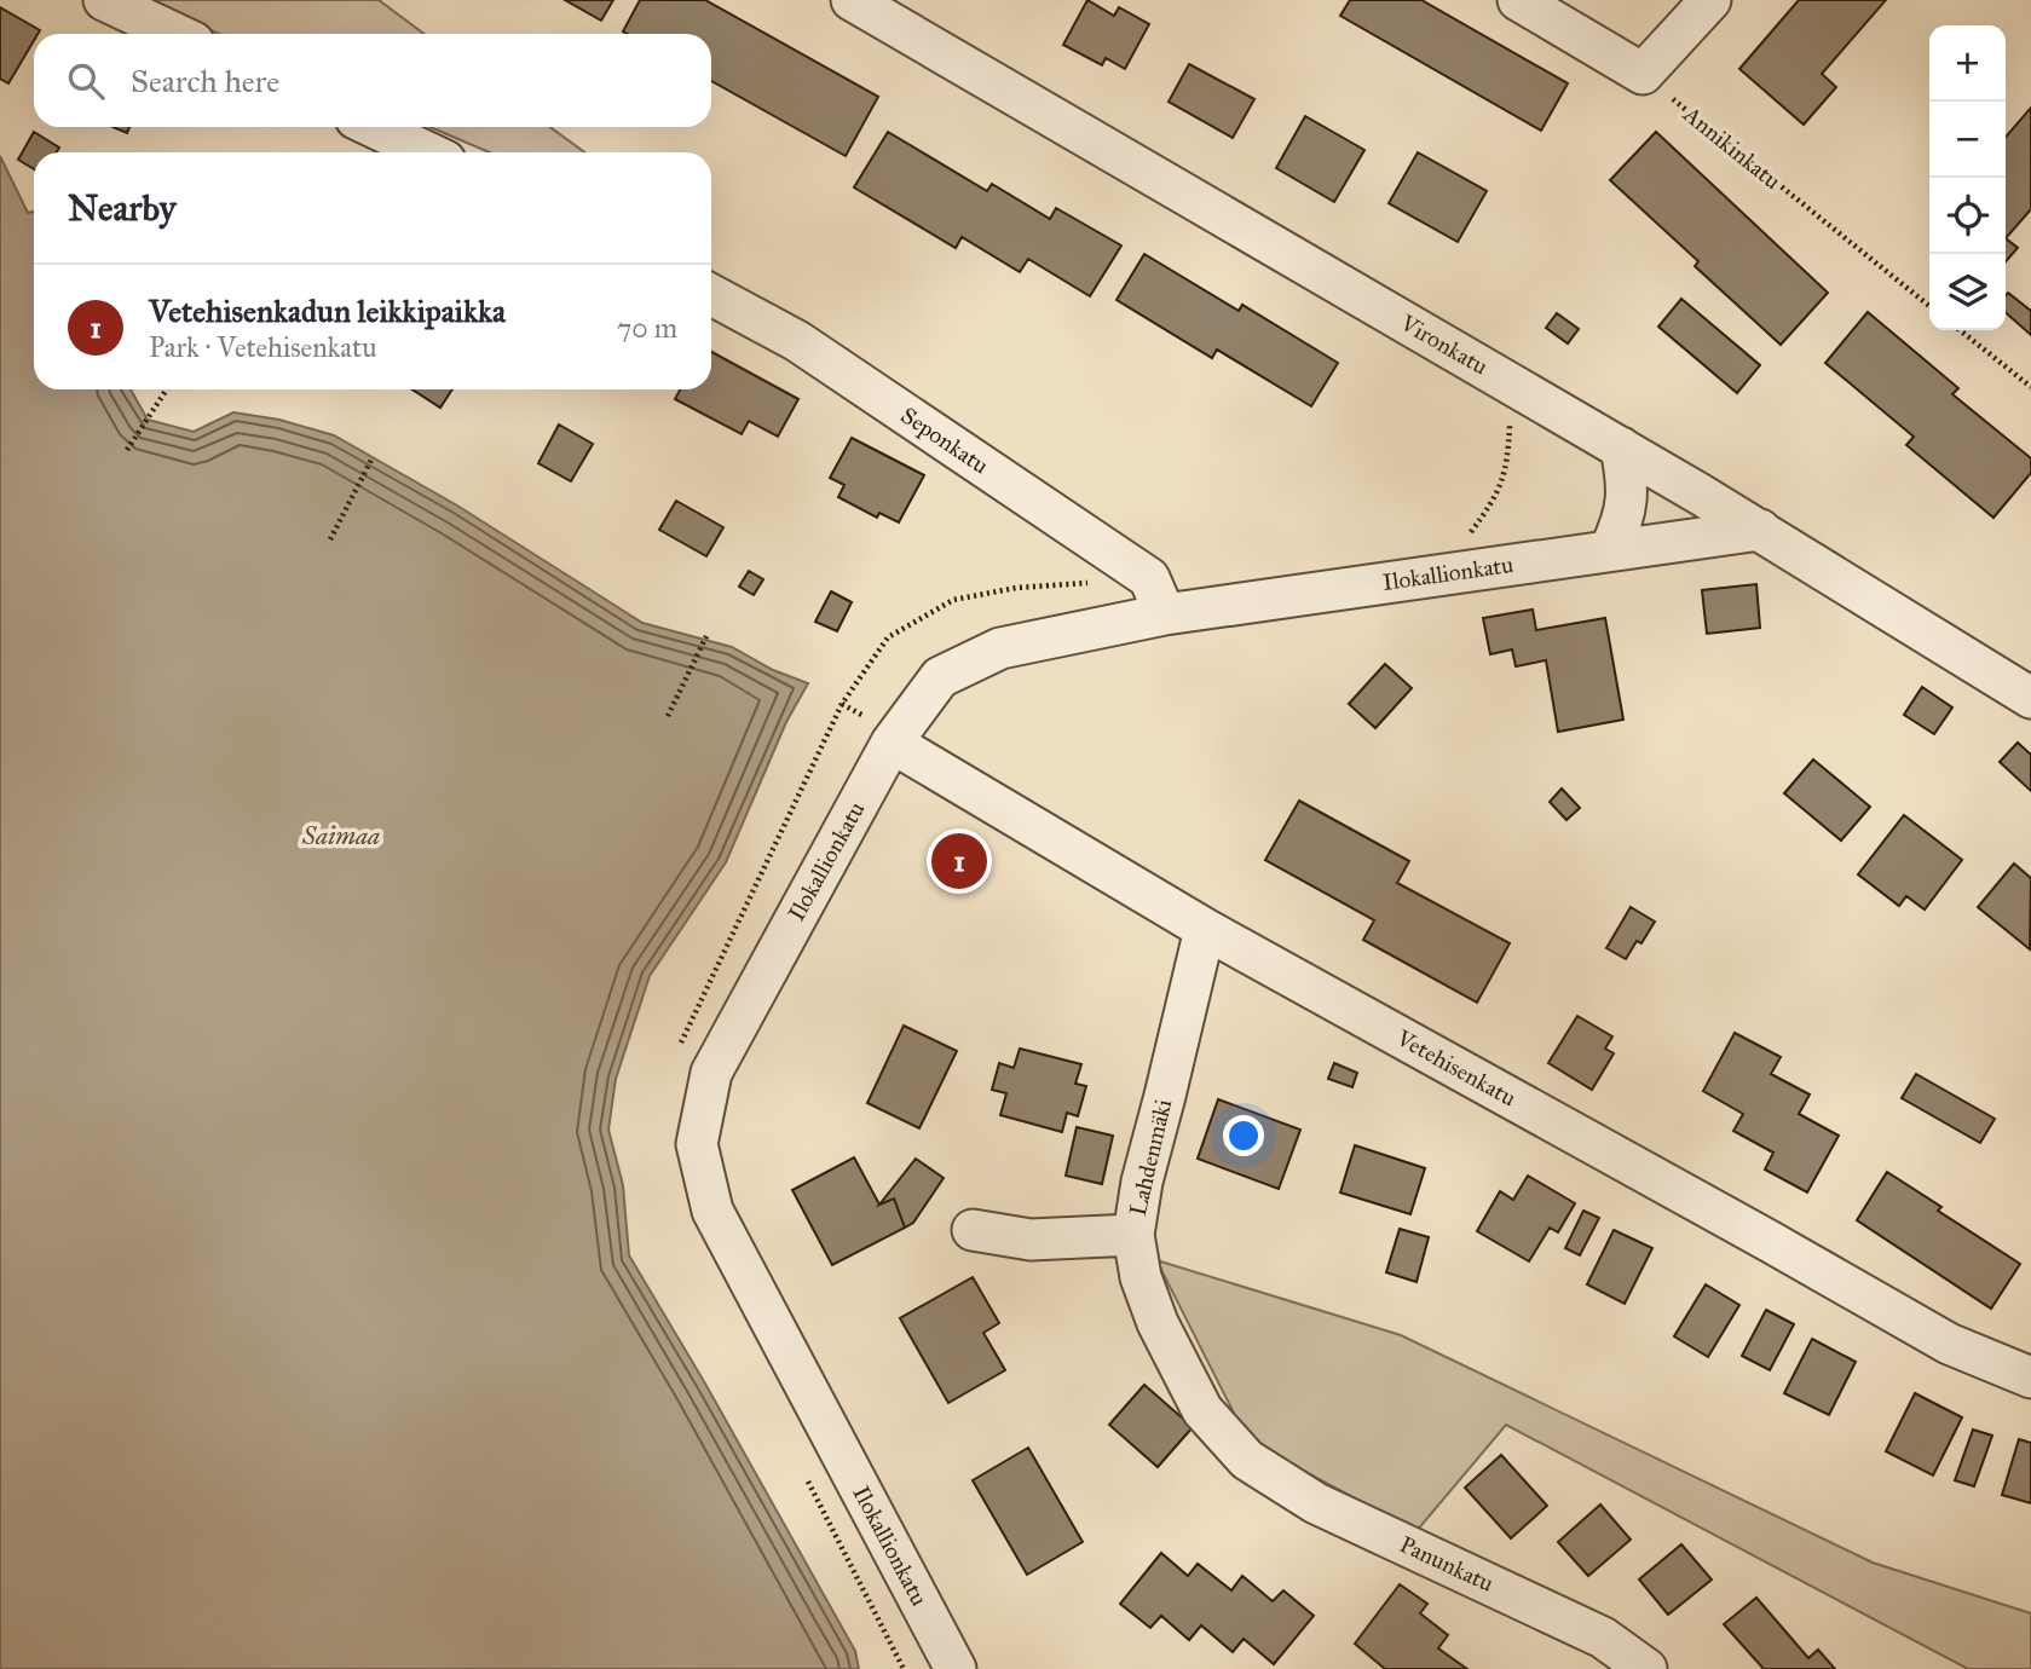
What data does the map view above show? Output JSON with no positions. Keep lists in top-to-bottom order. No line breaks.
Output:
{"streets":{"street":["Vironkatu","Seponkatu","Ilokallionkatu","Vetehisenkatu","Lahdenmäki","Panunkatu"],"path":["Annikinkatu"]},"crossings":[["Vironkatu","Ilokallionkatu"],["Seponkatu","Ilokallionkatu"],["Ilokallionkatu","Vetehisenkatu"],["Vetehisenkatu","Lahdenmäki"],["Lahdenmäki","Panunkatu"]],"water":["Saimaa"],"page":{"map_buttons":["+","−"],"search":"Search here","heading":"Nearby","list":[{"mark":"1","name":"Vetehisenkadun leikkipaikka","note":"Park · Vetehisenkatu","value":"70 m"}],"pins":"1"}}
